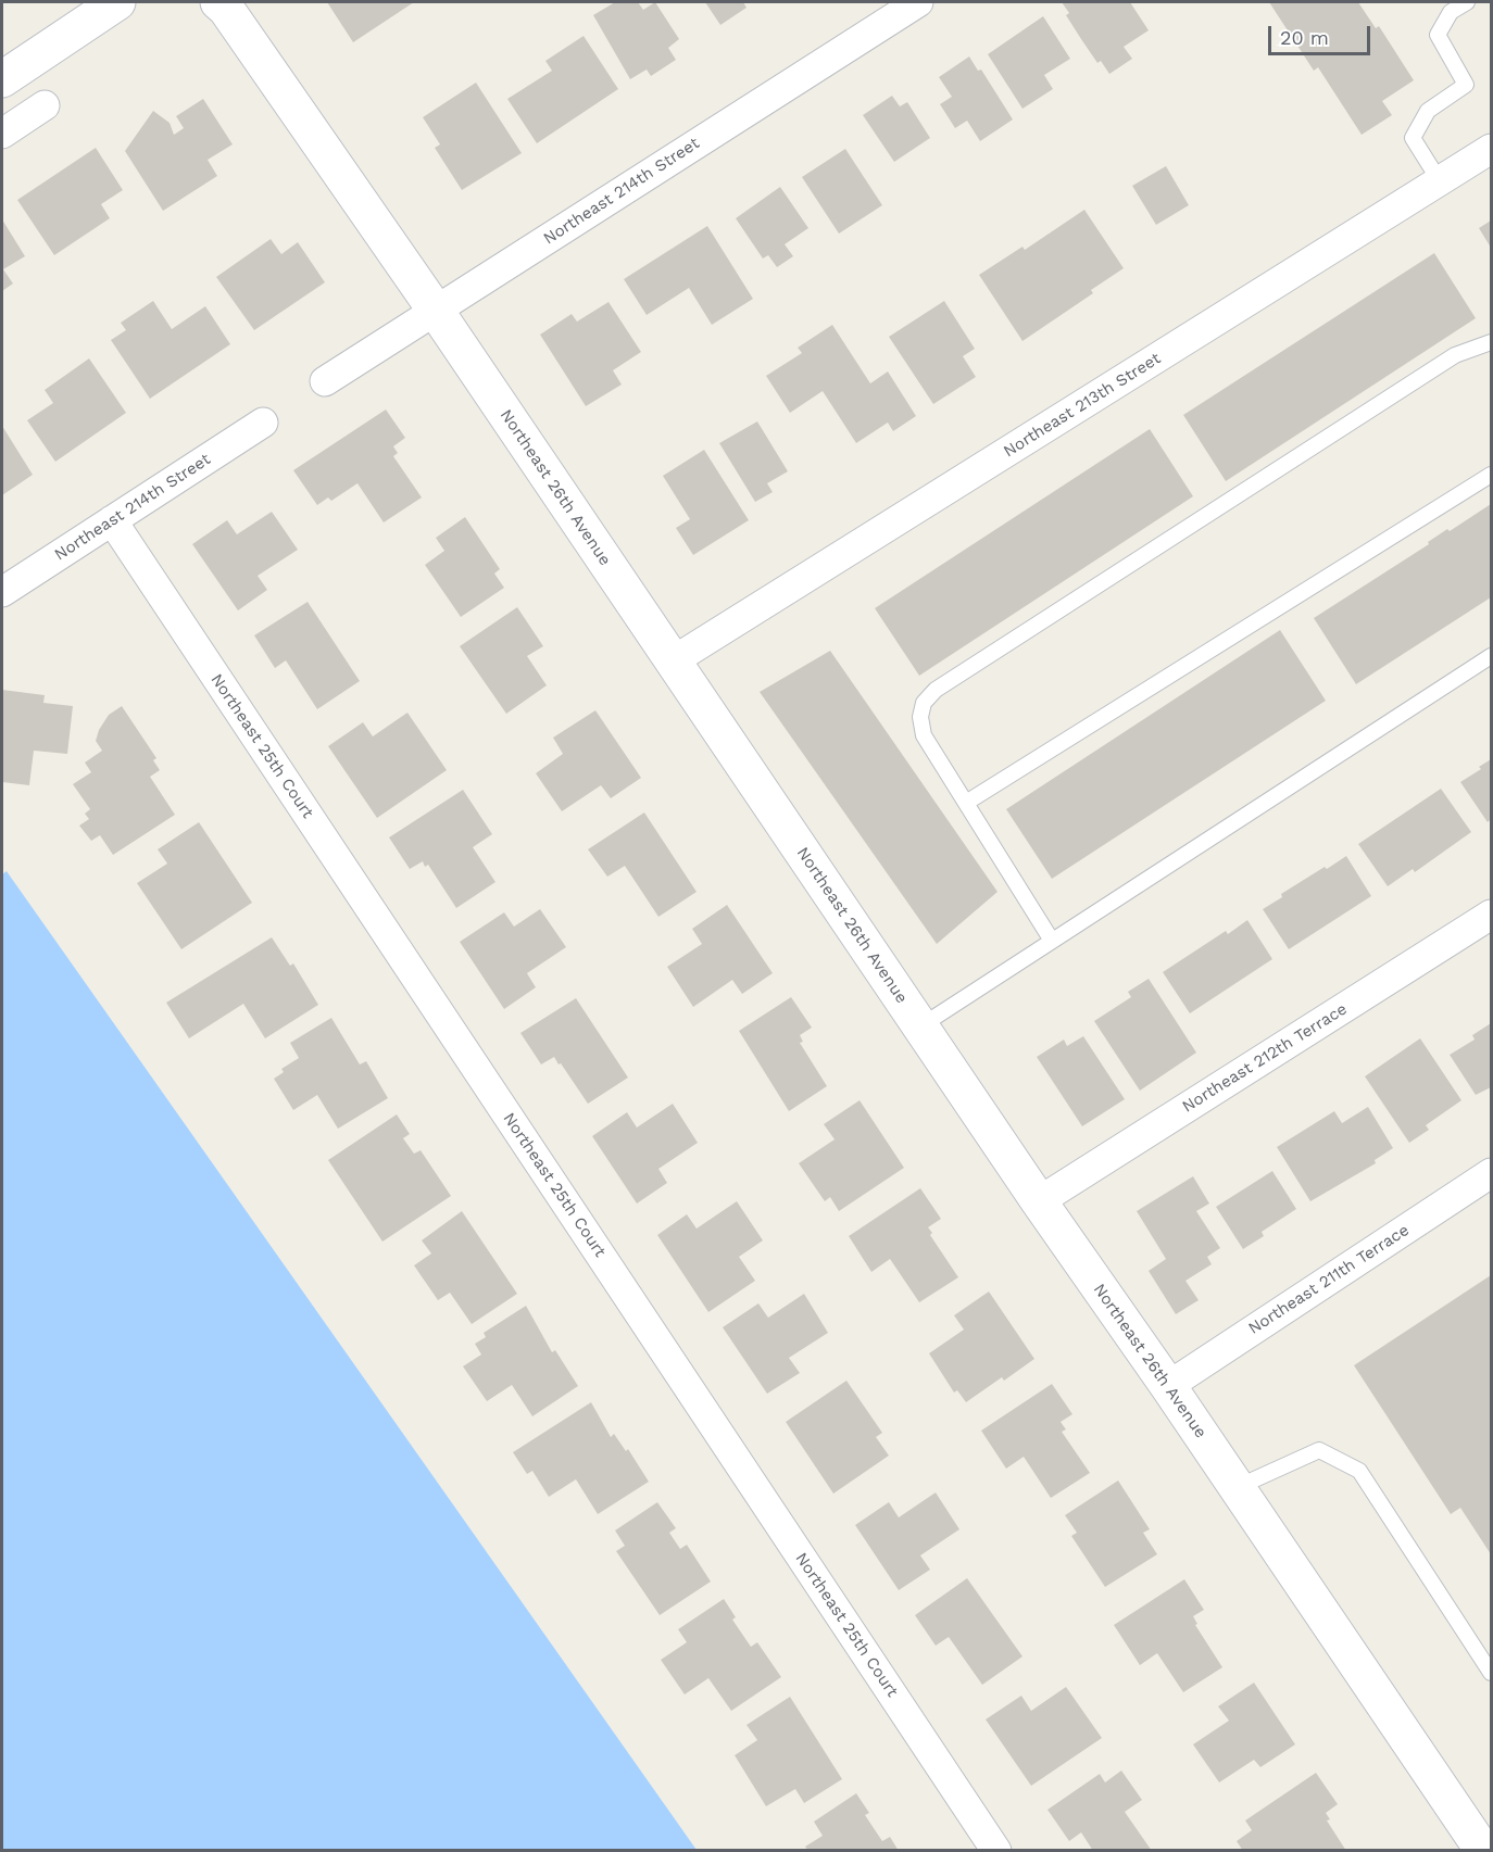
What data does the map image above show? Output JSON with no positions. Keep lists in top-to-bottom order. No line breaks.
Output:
{"streets":{"street":["Northeast 214th Street","Northeast 213th Street","Northeast 26th Avenue","Northeast 25th Court","Northeast 212th Terrace","Northeast 211th Terrace"]},"crossings":[["Northeast 214th Street","Northeast 26th Avenue"],["Northeast 214th Street","Northeast 25th Court"],["Northeast 213th Street","Northeast 26th Avenue"],["Northeast 26th Avenue","Northeast 212th Terrace"],["Northeast 26th Avenue","Northeast 211th Terrace"]],"scale_bar":"20 m"}
